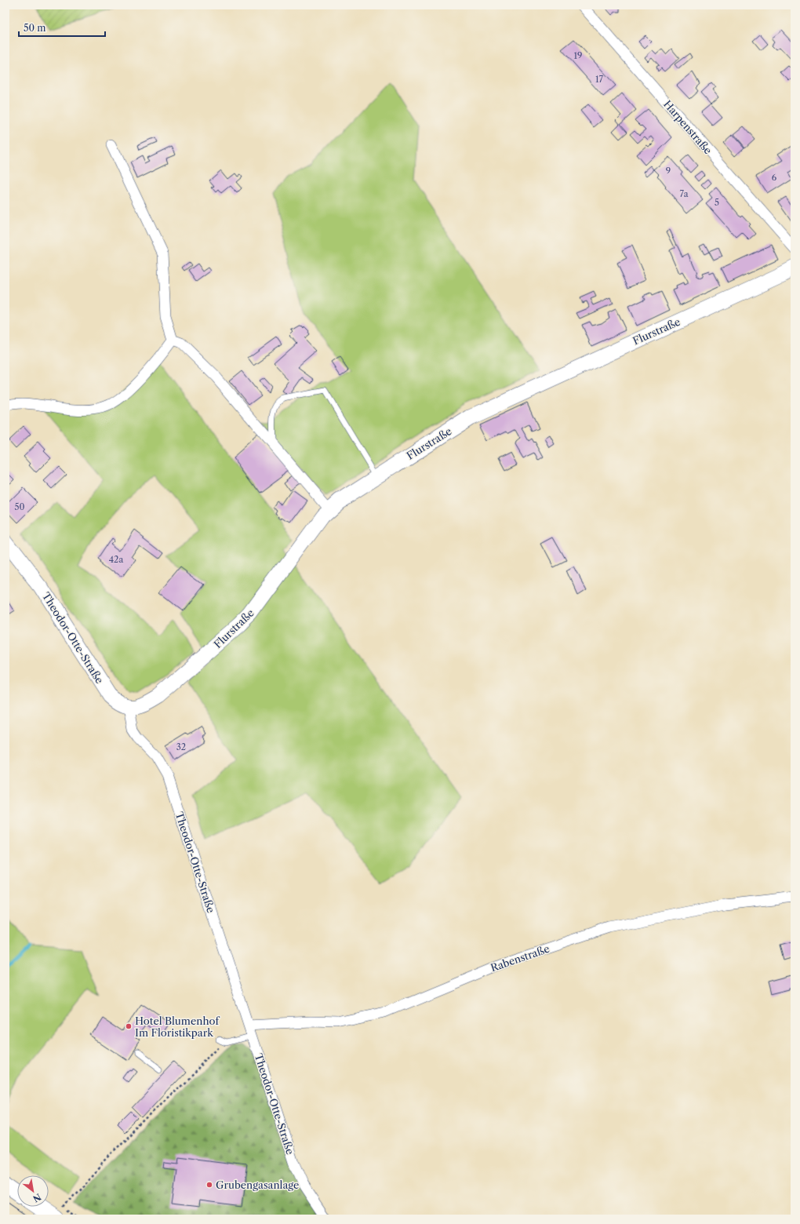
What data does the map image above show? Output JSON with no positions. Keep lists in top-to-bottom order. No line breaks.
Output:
{"streets":{"street":["Harpenstraße","Flurstraße","Theodor-Otte-Straße","Rabenstraße"]},"crossings":[["Flurstraße","Theodor-Otte-Straße"],["Theodor-Otte-Straße","Rabenstraße"]],"places":["Hotel Blumenhof Im Floristikpark","Grubengasanlage"],"house_numbers":["19","17","9","6","7a","5","50","42a","32"],"scale_bar":"50 m","north":"bottom right"}
